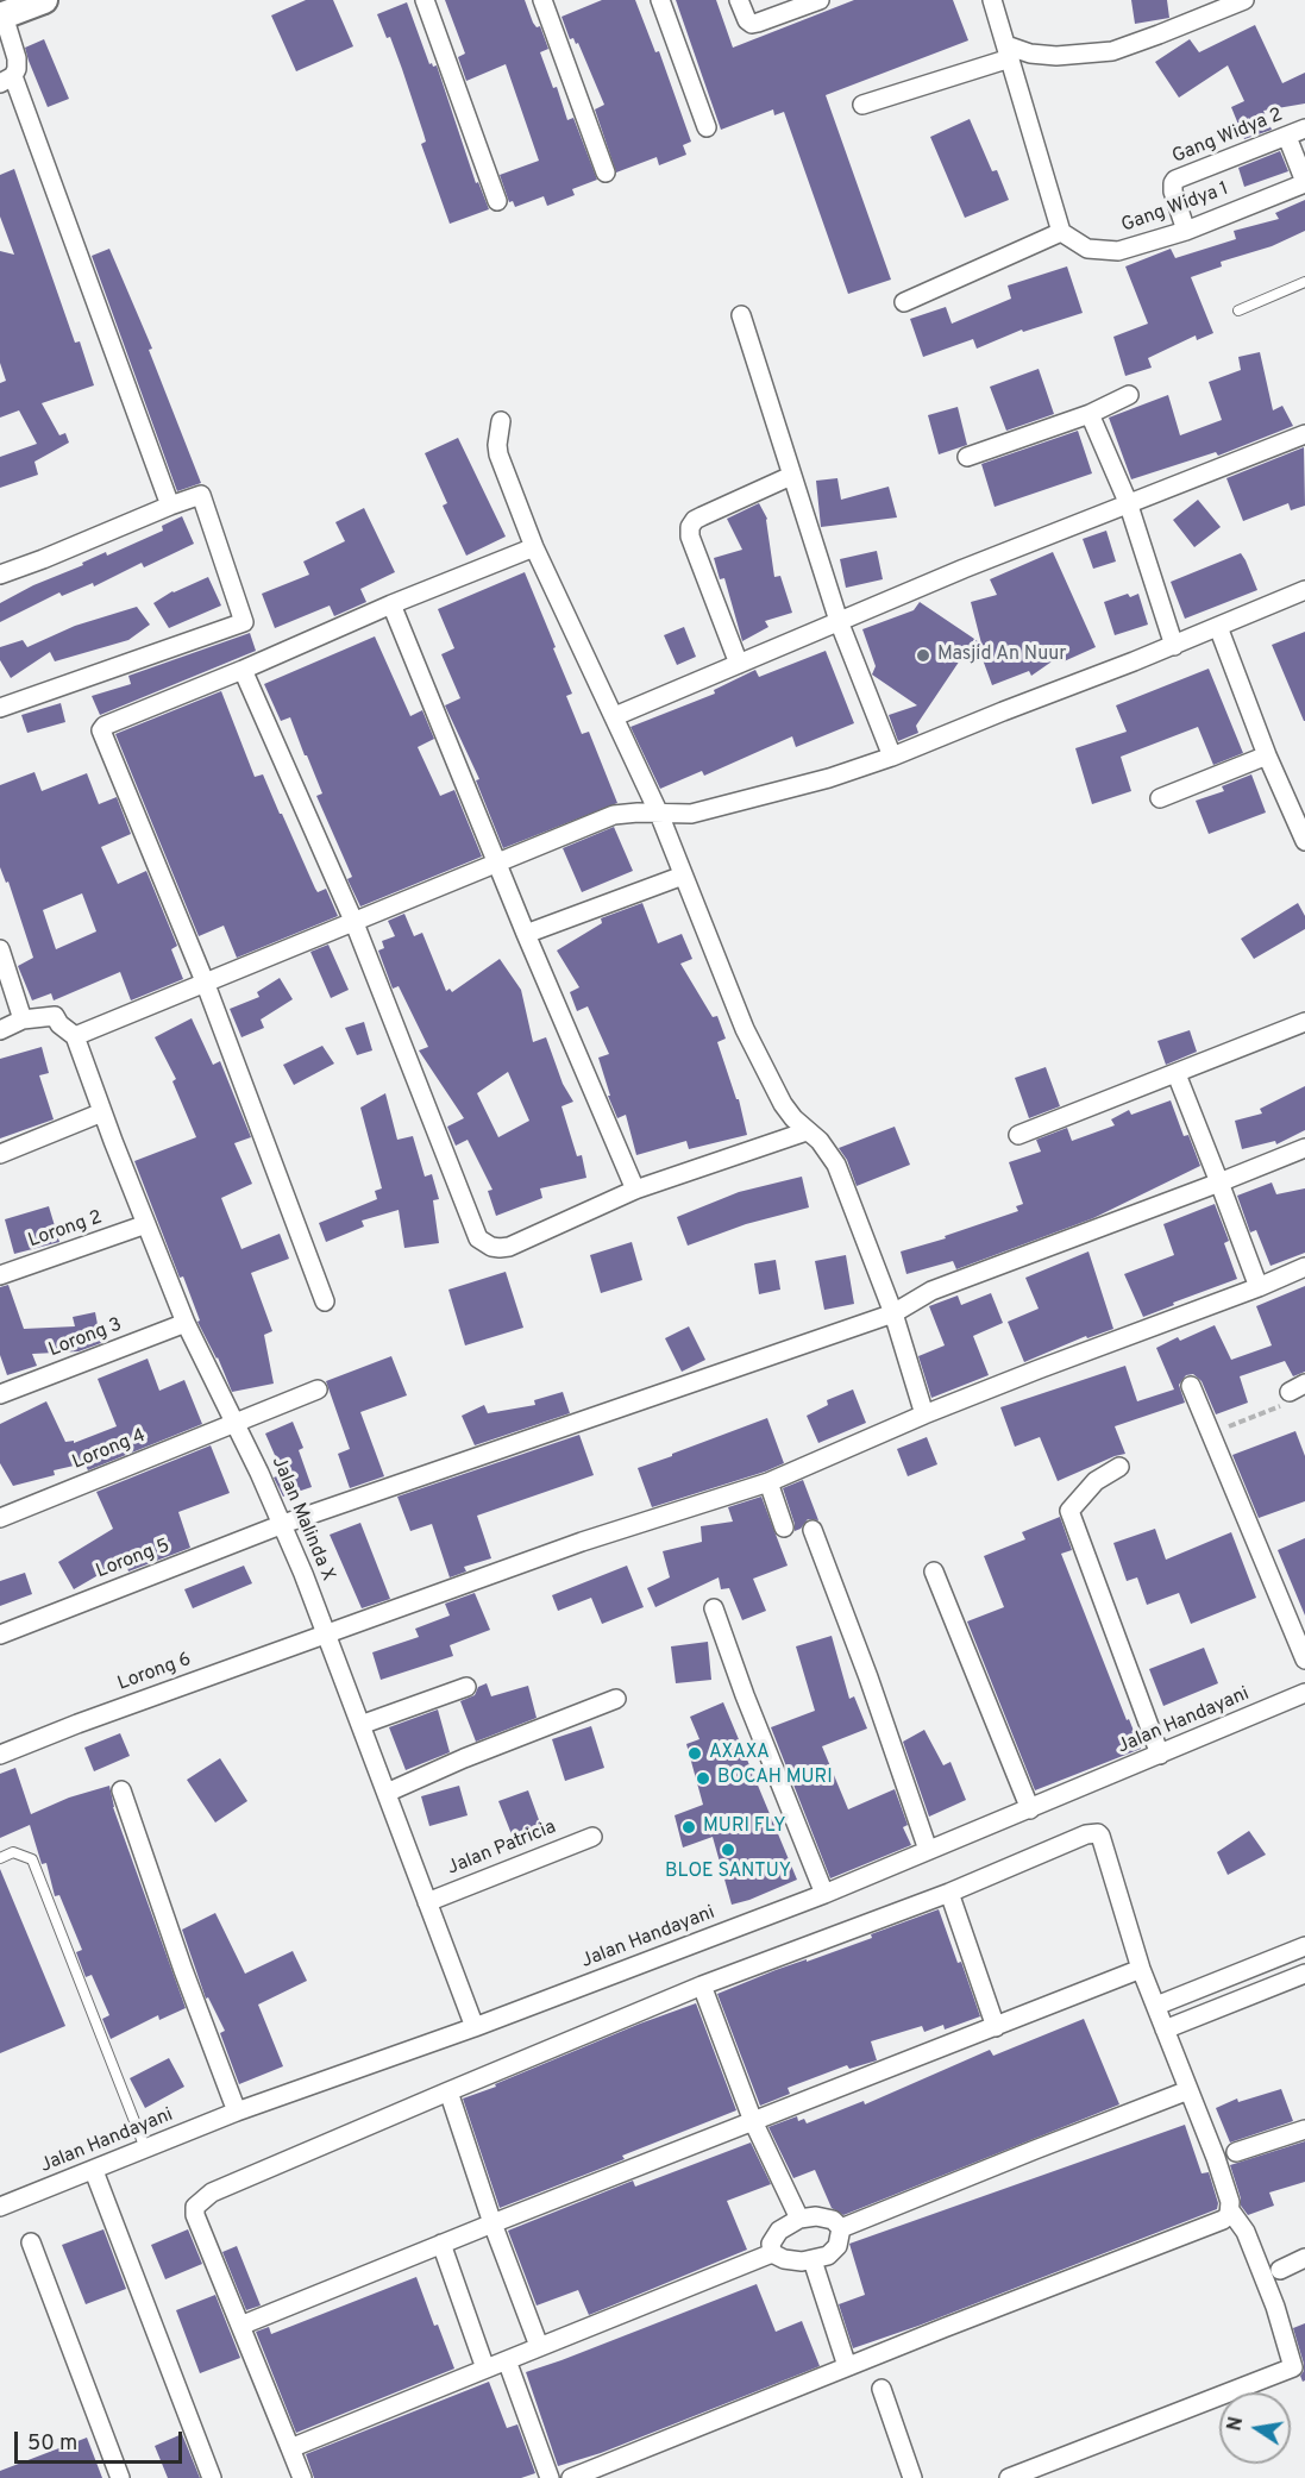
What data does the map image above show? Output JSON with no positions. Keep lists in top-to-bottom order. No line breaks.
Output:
{"streets":{"street":["Gang Widya 2","Gang Widya 1","Lorong 2","Lorong 3","Lorong 4","Jalan Malinda X","Lorong 5","Lorong 6","Jalan Handayani","Jalan Patricia"]},"crossings":[["Gang Widya 2","Gang Widya 1"],["Lorong 2","Jalan Malinda X"],["Lorong 3","Jalan Malinda X"],["Lorong 4","Jalan Malinda X"],["Jalan Malinda X","Lorong 5"],["Jalan Malinda X","Lorong 6"],["Jalan Malinda X","Jalan Handayani"],["Jalan Malinda X","Jalan Patricia"]],"places":["Masjid An Nuur","AXAXA","BOCAH MURI","MURI FLY","BLOE SANTUY"],"scale_bar":"50 m","north":"left"}
